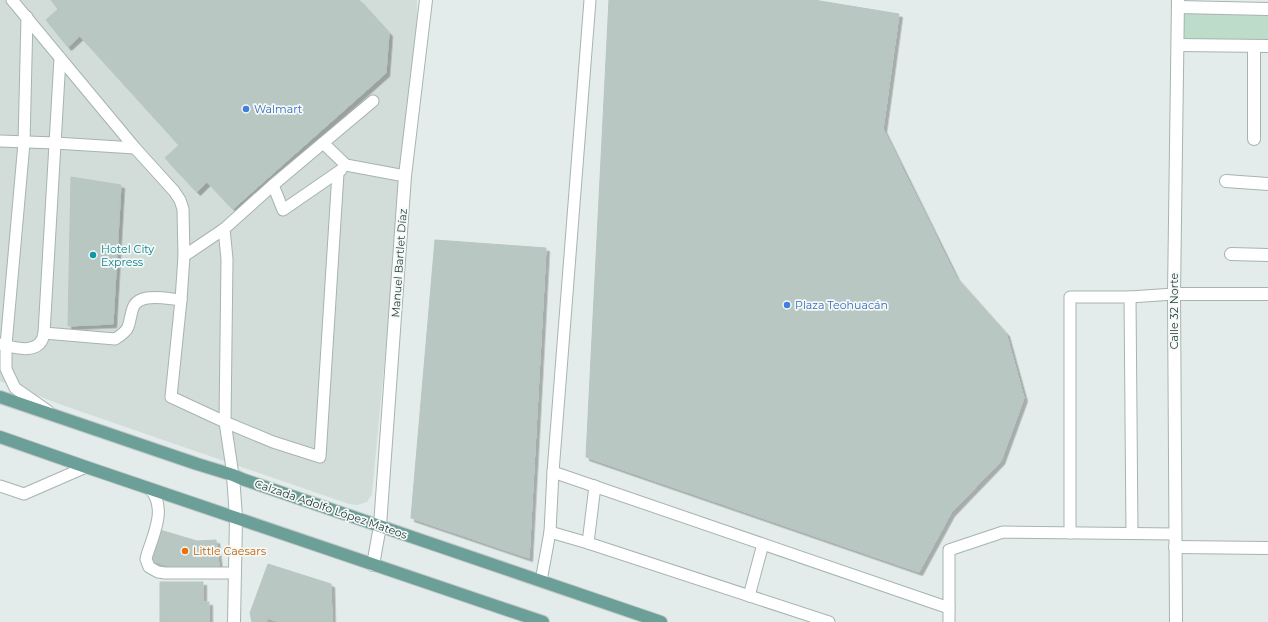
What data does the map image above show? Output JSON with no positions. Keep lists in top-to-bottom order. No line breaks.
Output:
{"streets":{"main road":["Calzada Adolfo López Mateos"],"street":["Manuel Bartlet Díaz","Calle 32 Norte"]},"crossings":[["Manuel Bartlet Díaz","Calzada Adolfo López Mateos"]],"places":["Walmart","Hotel City Express","Plaza Teohuacán","Little Caesars"]}
